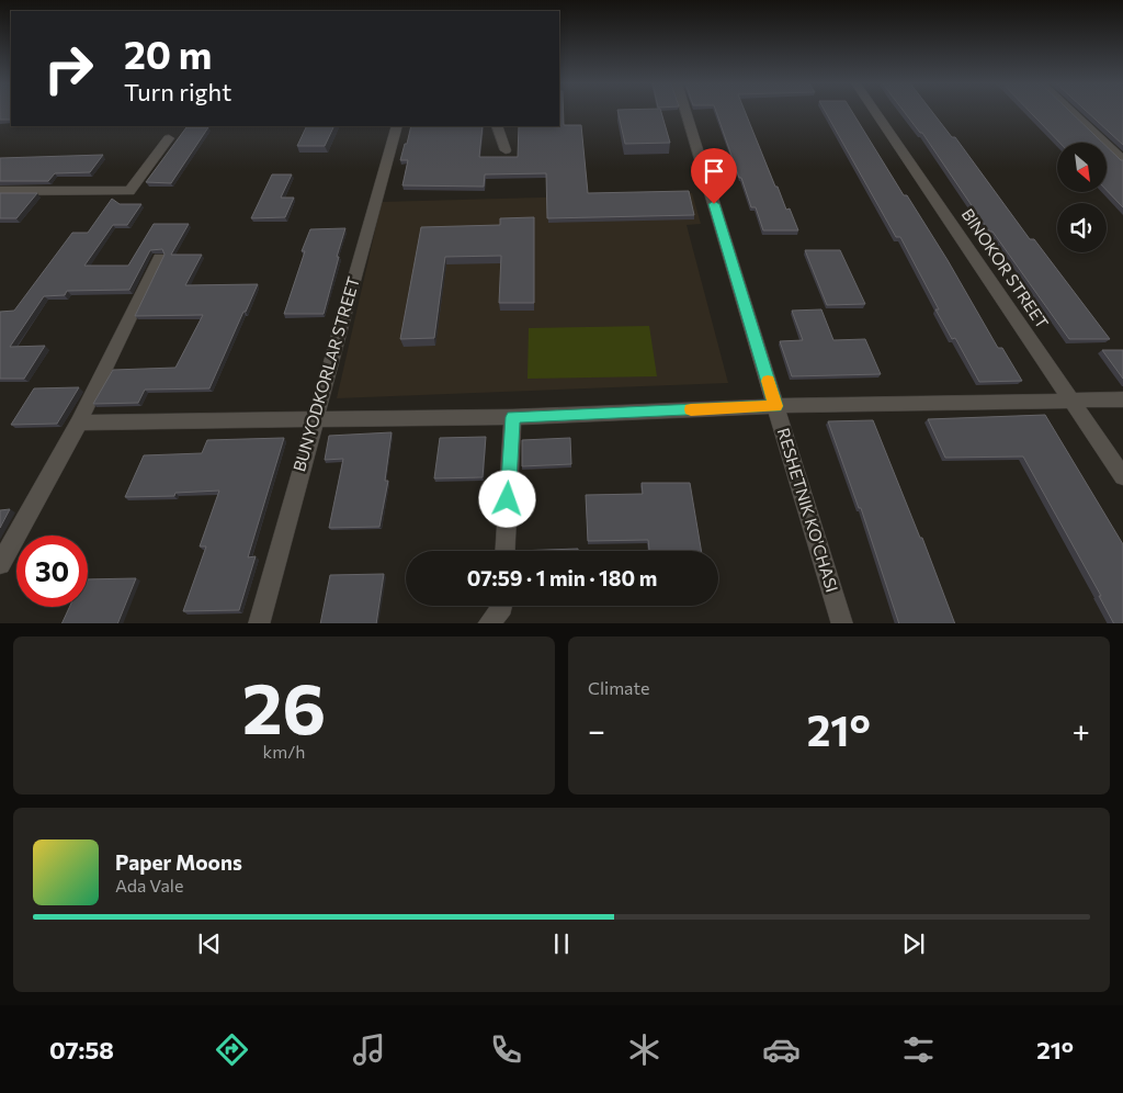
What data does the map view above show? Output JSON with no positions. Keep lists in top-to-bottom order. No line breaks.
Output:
{"streets":{"street":["BINOKOR STREET","BUNYODKORLAR STREET","RESHETNIK KO'CHASI"]},"north":"bottom right","page":{"turn":["20 m","Turn right"],"limit":"30","trip":"07:59 · 1 min · 180 m","tile":[["26","km/h"],"Climate"],"heat":["−","21°","+"],"song":["Paper Moons","Ada Vale"],"tabs":["07:58","21°"]}}
